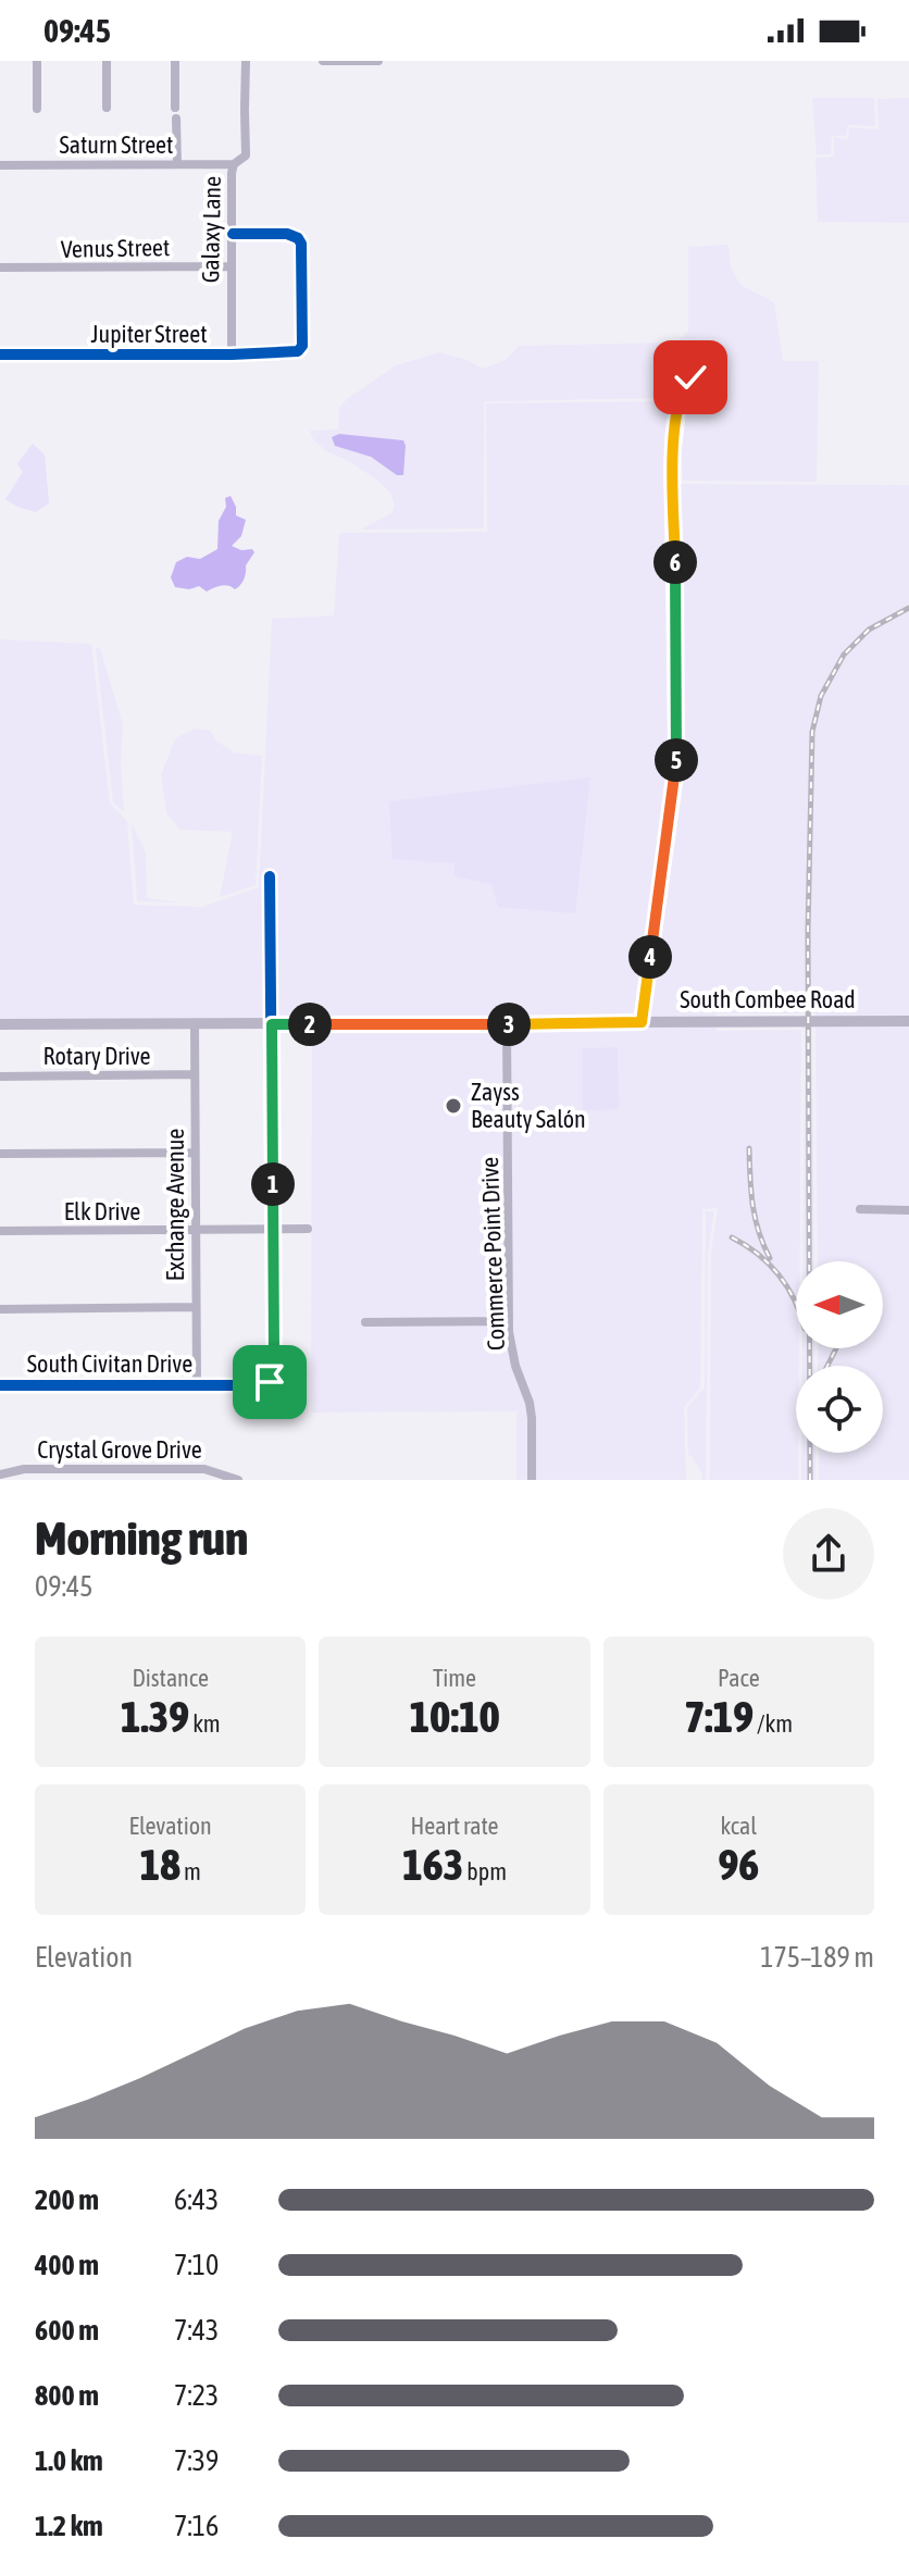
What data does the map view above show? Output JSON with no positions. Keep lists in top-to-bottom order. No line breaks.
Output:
{"streets":{"main road":["South Combee Road"],"street":["Saturn Street","Galaxy Lane","Venus Street","Jupiter Street","Rotary Drive","Exchange Avenue","Elk Drive","Commerce Point Drive","South Civitan Drive","Crystal Grove Drive"]},"crossings":[["Saturn Street","Galaxy Lane"],["Galaxy Lane","Venus Street"],["Galaxy Lane","Jupiter Street"],["South Combee Road","Exchange Avenue"],["South Combee Road","Commerce Point Drive"],["Rotary Drive","Exchange Avenue"],["Exchange Avenue","Elk Drive"],["Exchange Avenue","South Civitan Drive"],["Elk Drive","South Civitan Drive"]],"places":["Zayss Beauty Salón"],"north":"left","page":{"status":"09:45","pins":["6","5","4","2","3","1"],"heading":["Morning run","09:45"],"stats":[["Distance","1.39 km"],["Time","10:10"],["Pace","7:19 /km"],["Elevation","18 m"],["Heart rate","163 bpm"],["kcal","96"]],"chart":["Elevation","175–189 m"],"list":[{"name":"200 m","note":"6:43"},{"name":"400 m","note":"7:10"},{"name":"600 m","note":"7:43"},{"name":"800 m","note":"7:23"},{"name":"1.0 km","note":"7:39"},{"name":"1.2 km","note":"7:16"}]}}
